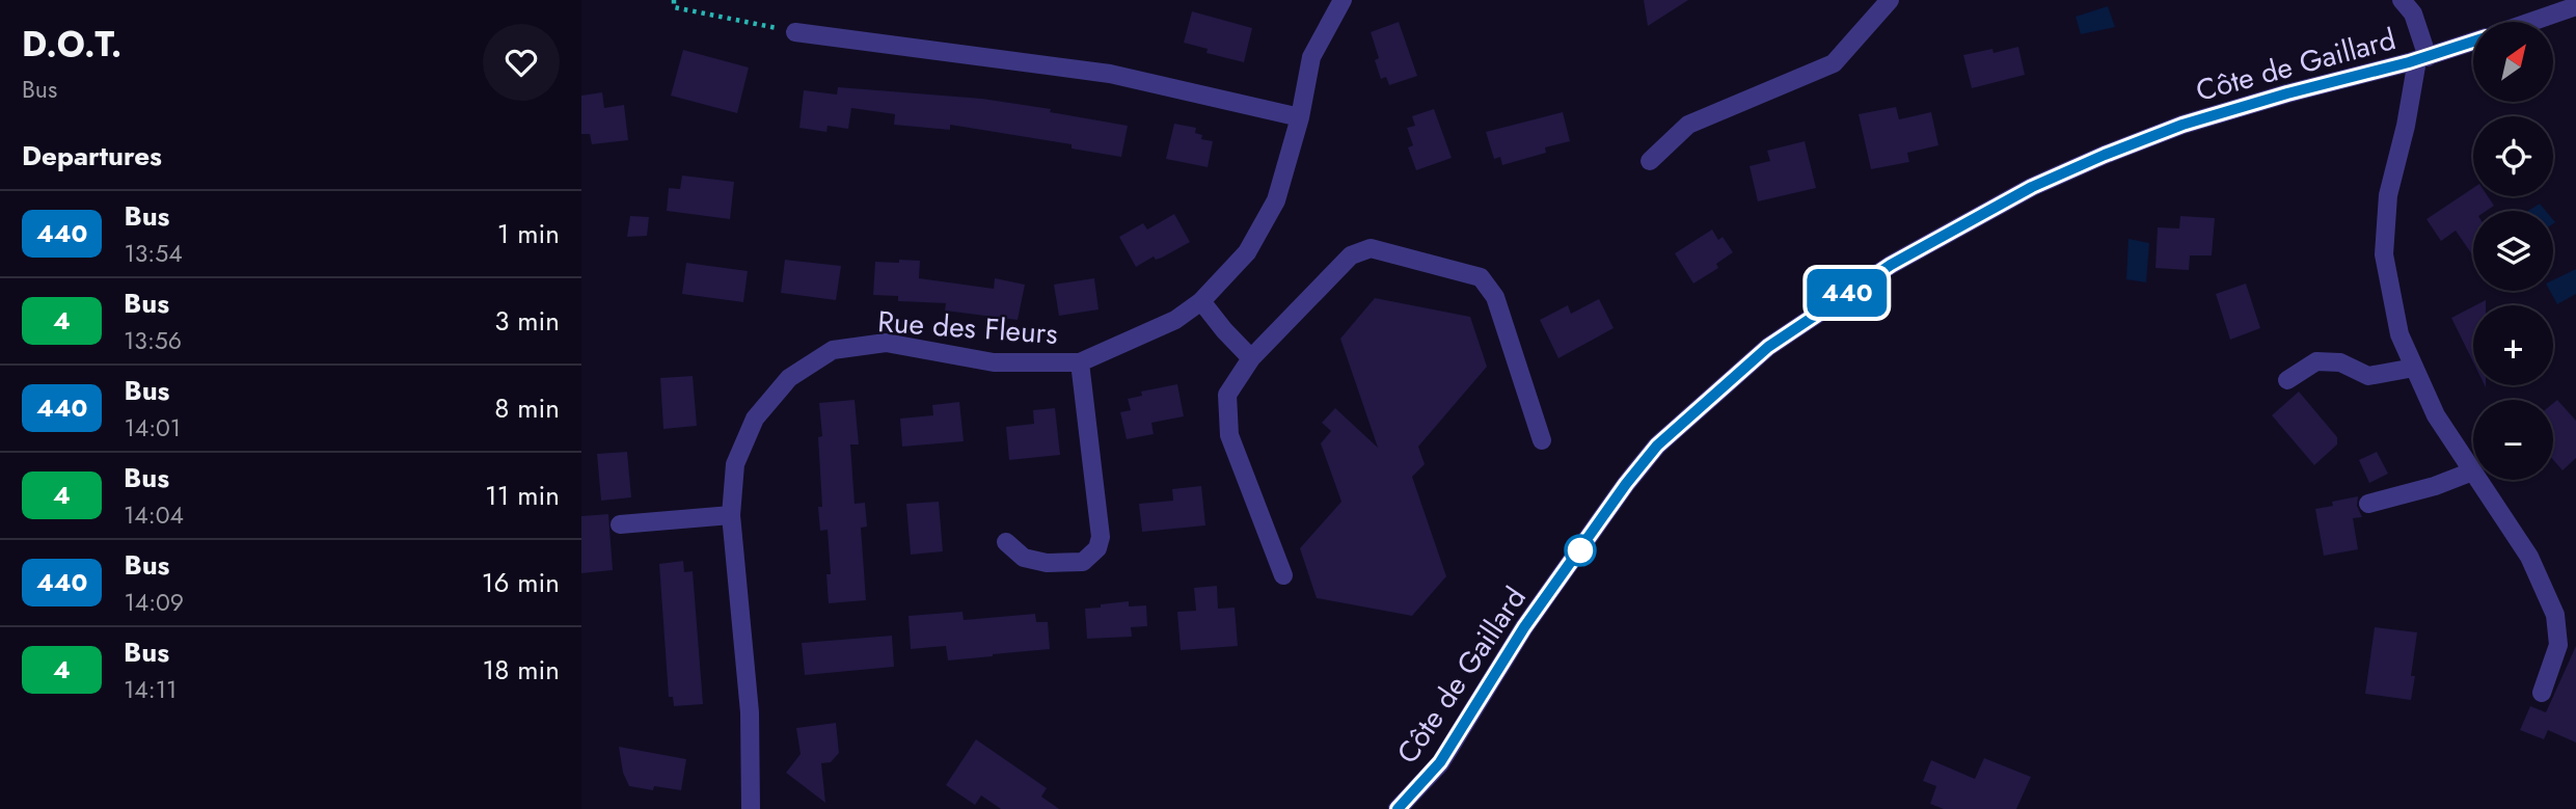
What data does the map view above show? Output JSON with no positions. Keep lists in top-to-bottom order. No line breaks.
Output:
{"streets":{"street":["Côte de Gaillard","Rue des Fleurs"]},"lines":["bus line 440"],"north":"top right","page":{"heading":[["D.O.T.","Bus"],"Departures"],"on_map":"440","map_buttons":["+","−"],"list":[{"mark":"440","name":"Bus","note":"13:54","value":"1 min"},{"mark":"4","name":"Bus","note":"13:56","value":"3 min"},{"mark":"440","name":"Bus","note":"14:01","value":"8 min"},{"mark":"4","name":"Bus","note":"14:04","value":"11 min"},{"mark":"440","name":"Bus","note":"14:09","value":"16 min"},{"mark":"4","name":"Bus","note":"14:11","value":"18 min"}]}}
